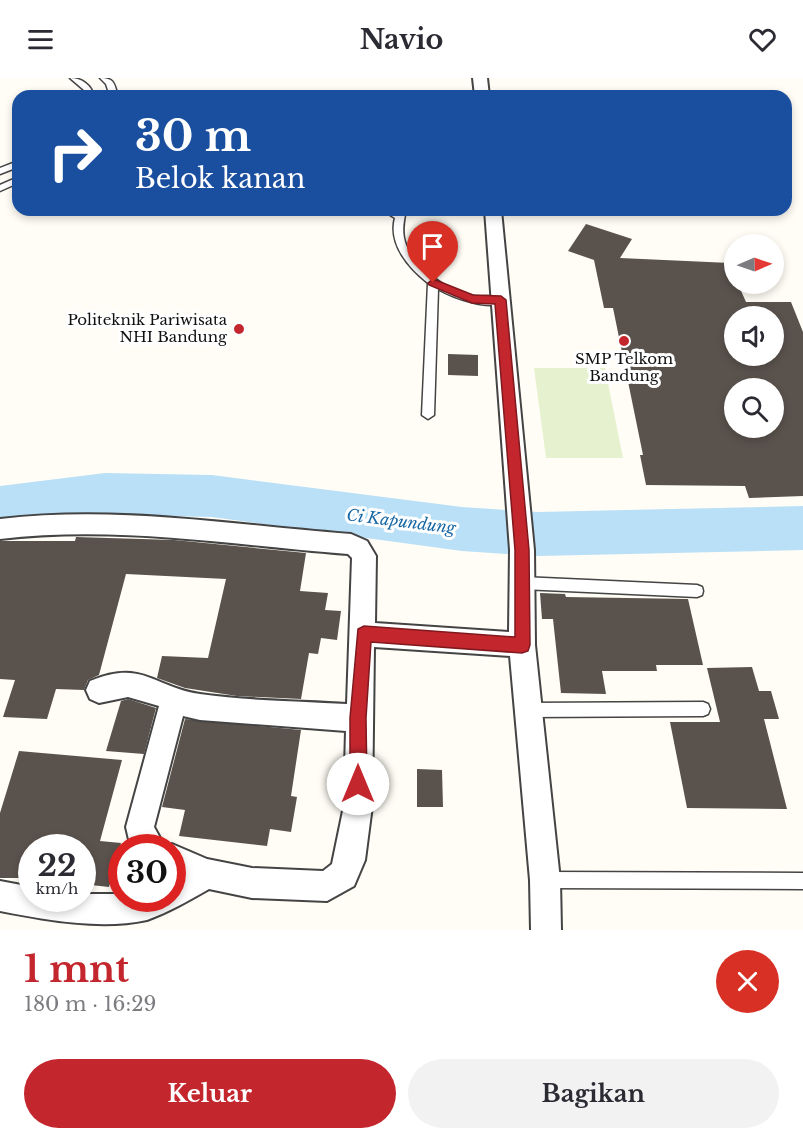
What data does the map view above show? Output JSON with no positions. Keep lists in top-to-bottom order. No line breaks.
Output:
{"water":["Ci Kapundung"],"places":["Politeknik Pariwisata NHI Bandung","SMP Telkom Bandung"],"north":"right","page":{"header":"Navio","turn":["30 m","Belok kanan"],"speed":"22 km/h","limit":"30","heading":["1 mnt","180 m · 16:29"],"buttons":["Keluar","Bagikan"]}}
